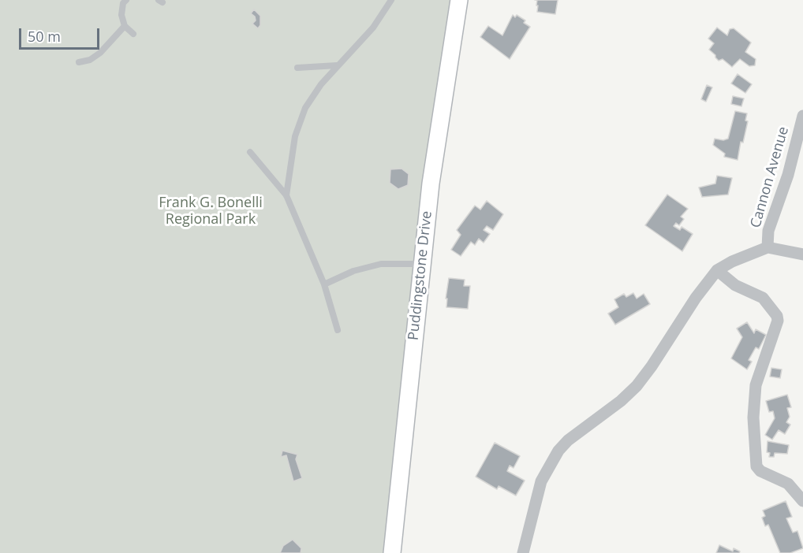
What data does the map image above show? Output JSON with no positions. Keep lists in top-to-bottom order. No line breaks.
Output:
{"streets":{"street":["Cannon Avenue","Puddingstone Drive"]},"parks":["Frank G. Bonelli Regional Park"],"scale_bar":"50 m"}
